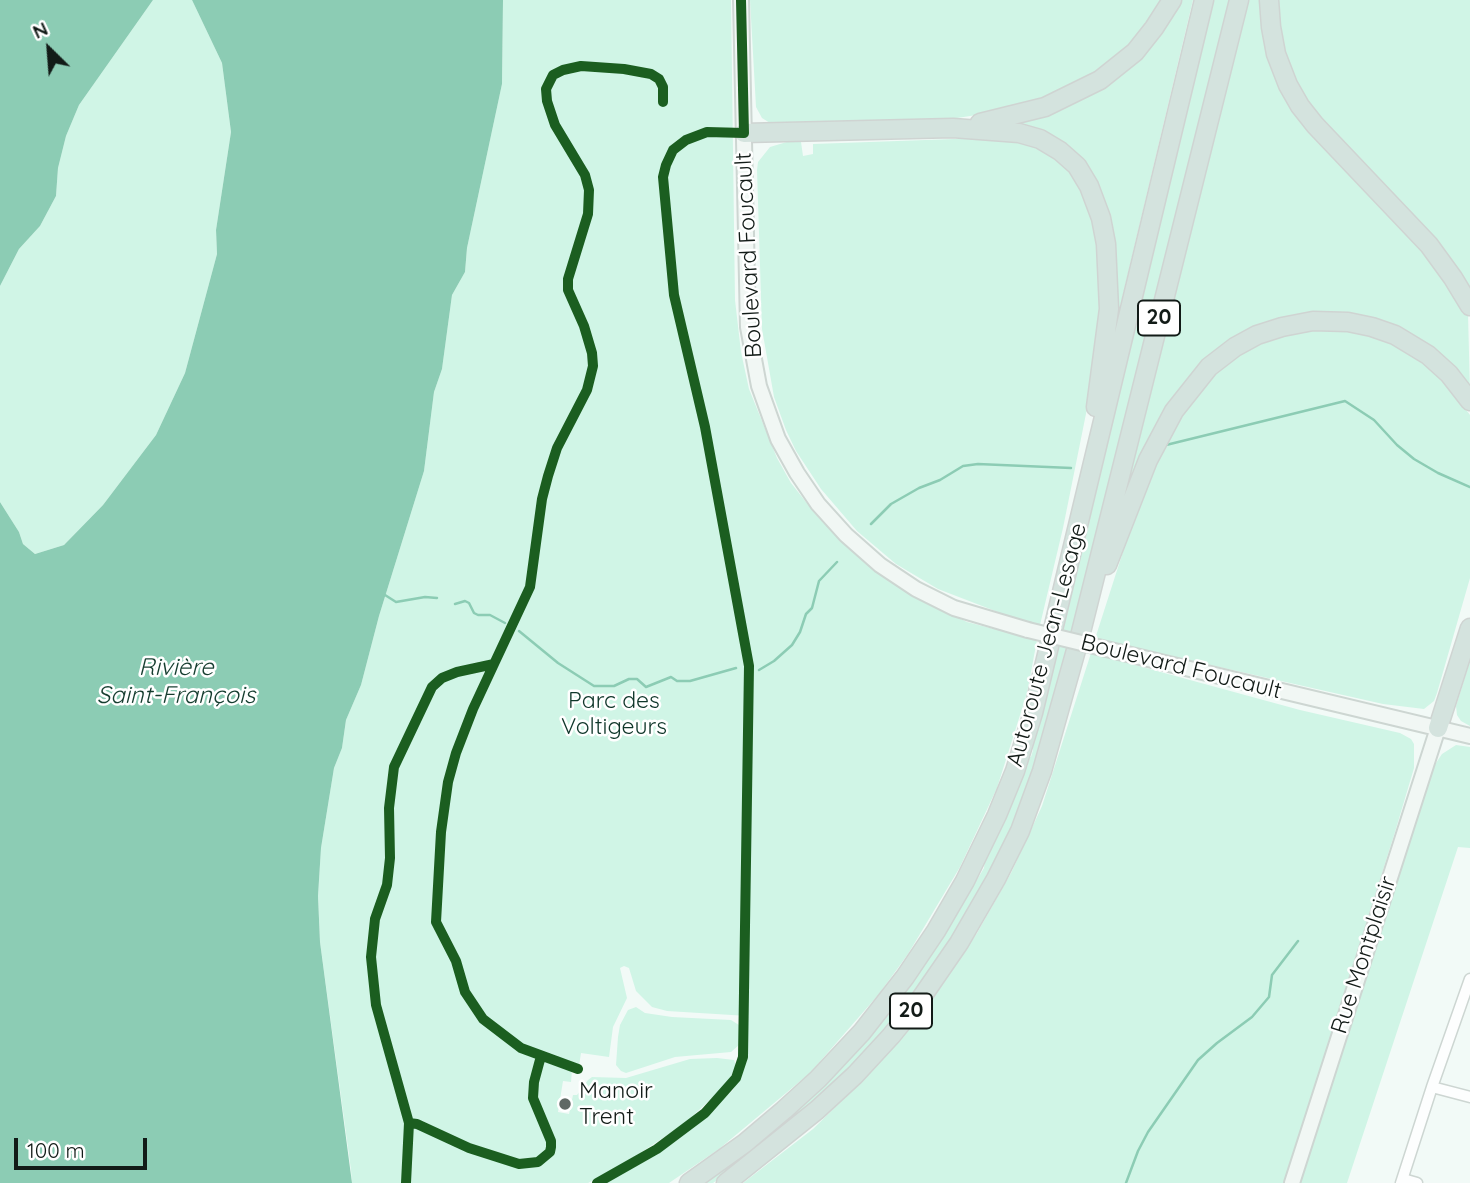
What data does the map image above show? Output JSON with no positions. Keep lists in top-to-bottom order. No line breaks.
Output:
{"streets":{"highway":["20","Autoroute Jean-Lesage"],"street":["Boulevard Foucault","Rue Montplaisir"]},"crossings":[["Boulevard Foucault","Rue Montplaisir"]],"water":["Rivière Saint-François"],"parks":["Parc des Voltigeurs"],"places":["Manoir Trent"],"scale_bar":"100 m","north":"top left"}
